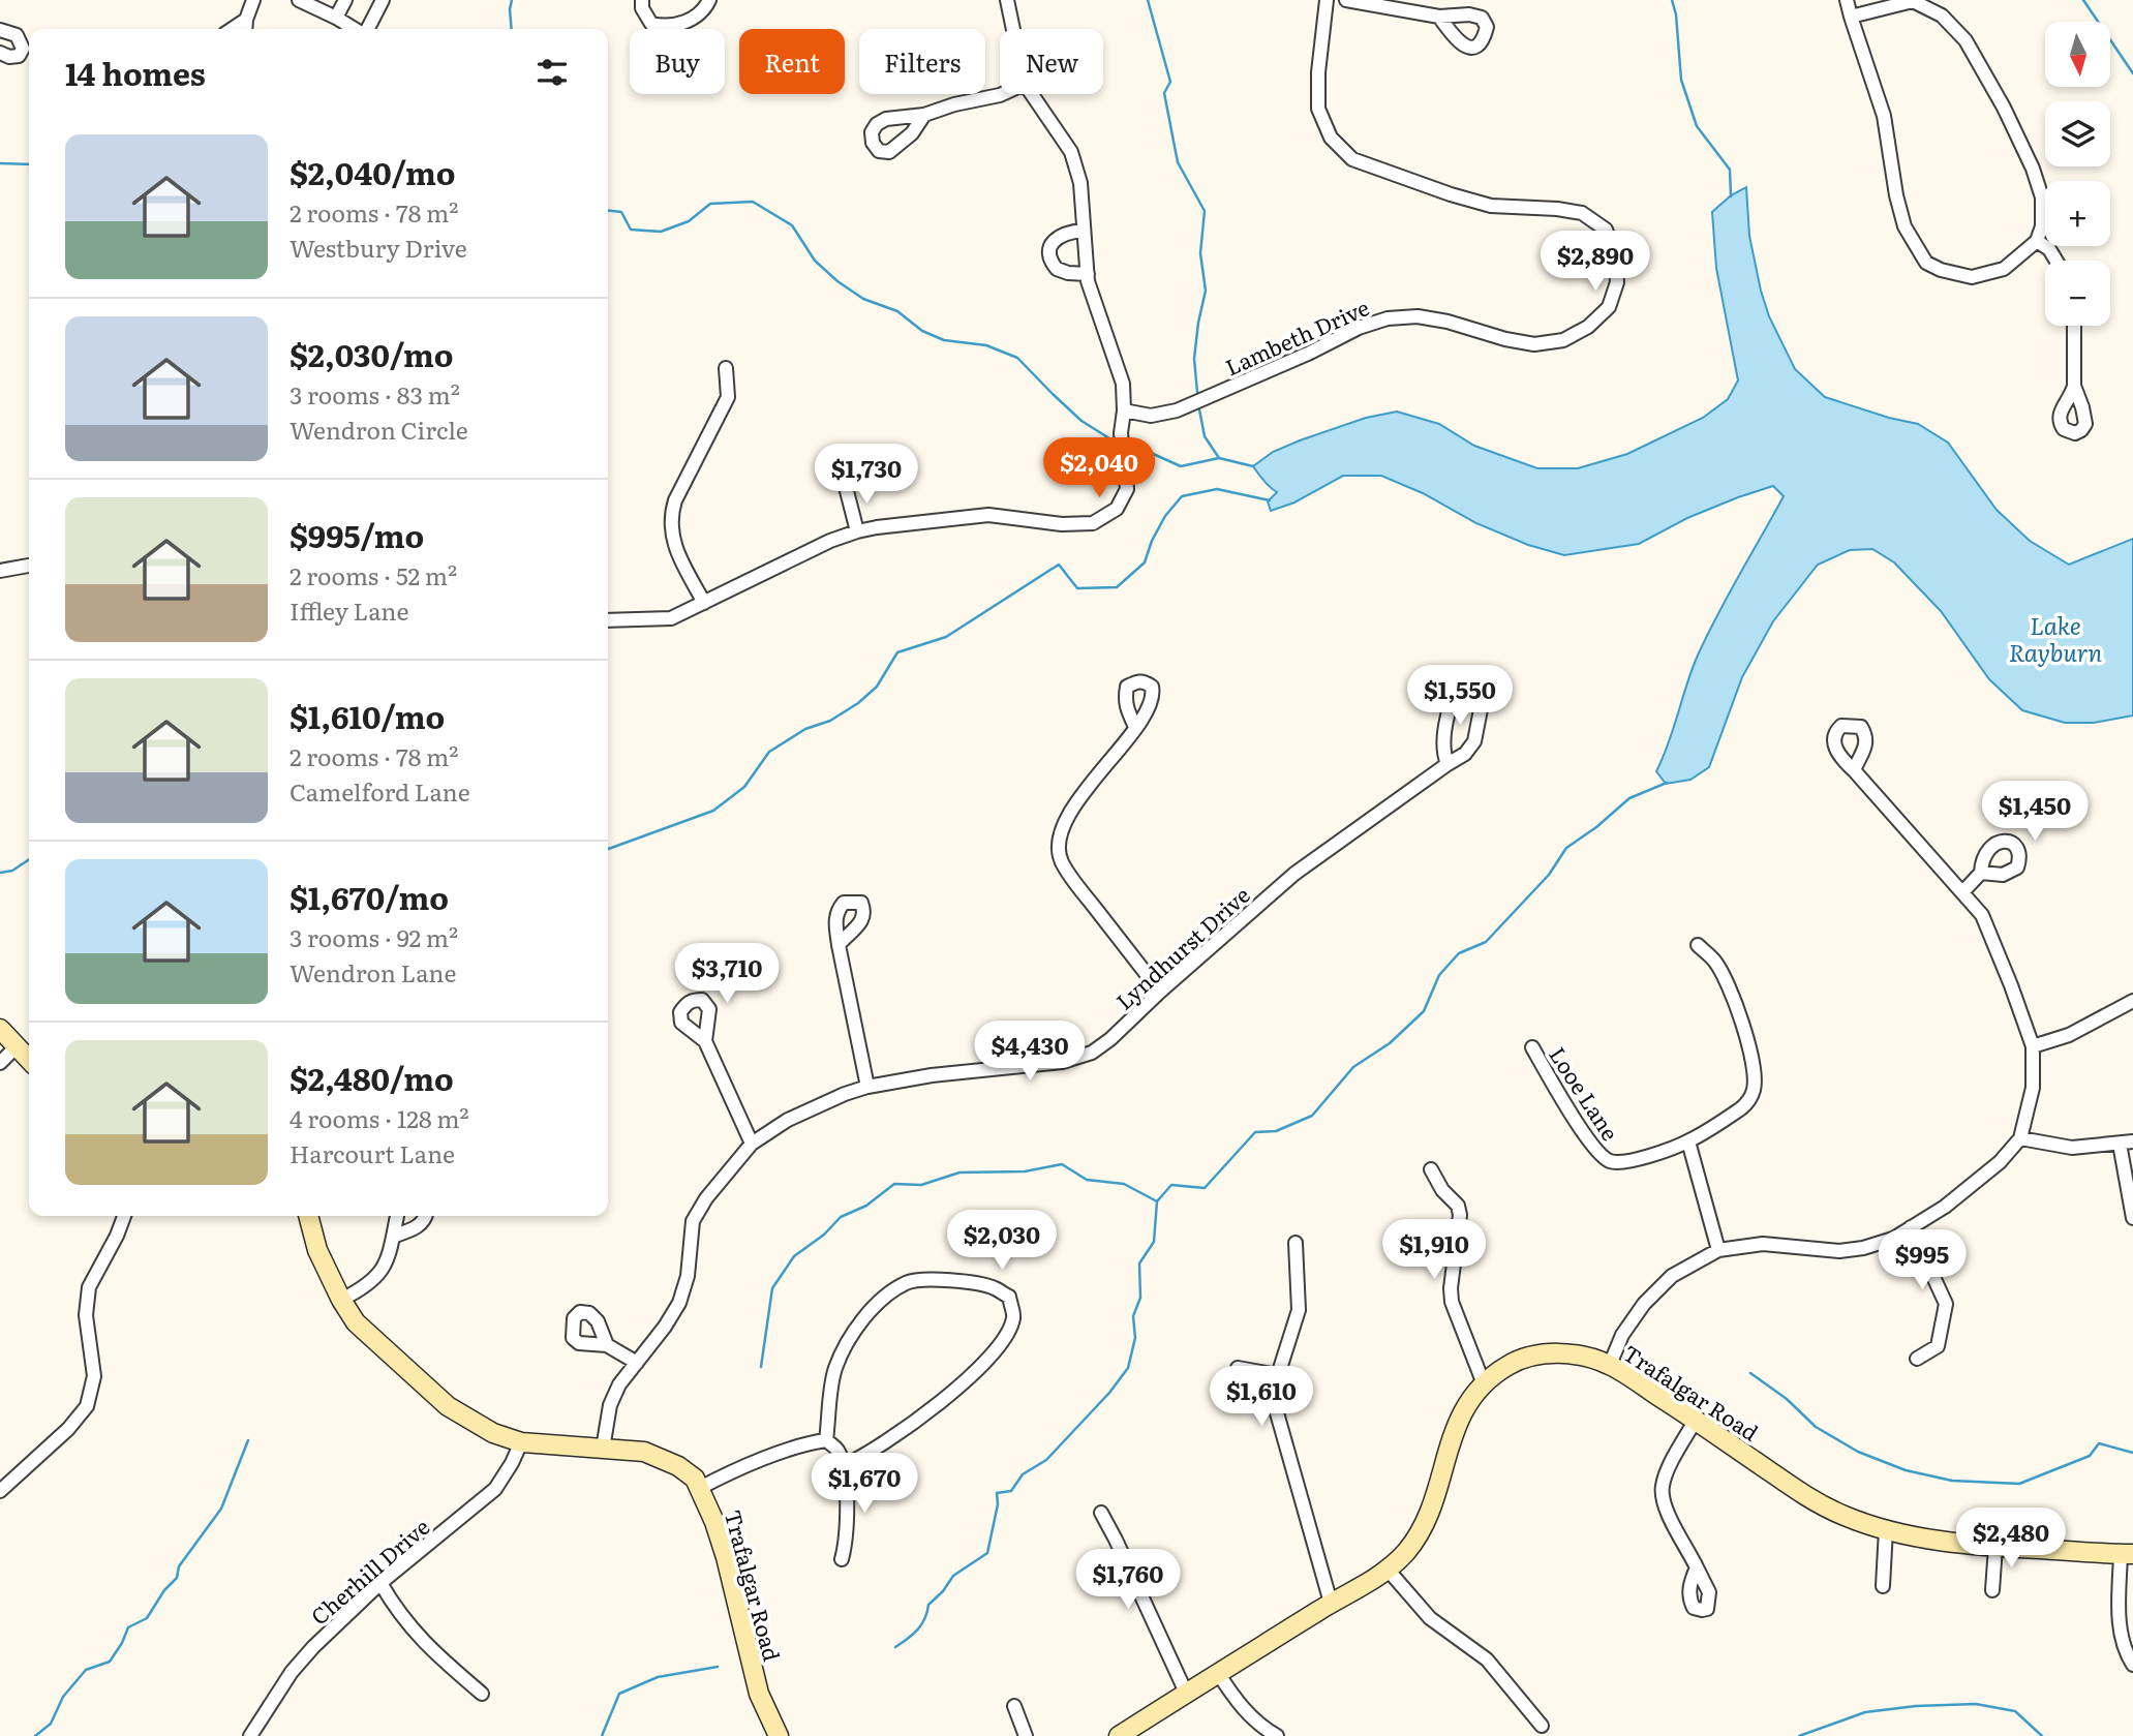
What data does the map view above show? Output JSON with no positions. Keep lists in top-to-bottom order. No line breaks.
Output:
{"streets":{"street":["Lambeth Drive","Lyndhurst Drive","Looe Lane","Trafalgar Road","Cherhill Drive"]},"crossings":[["Lyndhurst Drive","Trafalgar Road"],["Trafalgar Road","Cherhill Drive"]],"water":["Lake Rayburn"],"north":"bottom","page":{"map_buttons":["+","−"],"chip":["Buy","Rent","Filters","New"],"heading":"14 homes","list":[{"name":"$2,040/mo","note":"2 rooms · 78 m² · Westbury Drive"},{"name":"$2,030/mo","note":"3 rooms · 83 m² · Wendron Circle"},{"name":"$995/mo","note":"2 rooms · 52 m² · Iffley Lane"},{"name":"$1,610/mo","note":"2 rooms · 78 m² · Camelford Lane"},{"name":"$1,670/mo","note":"3 rooms · 92 m² · Wendron Lane"},{"name":"$2,480/mo","note":"4 rooms · 128 m² · Harcourt Lane"}],"price":["$2,890","$2,040","$1,730","$1,550","$1,450","$3,710","$4,430","$2,030","$1,910","$995","$1,610","$1,670","$2,480","$1,760"]}}
